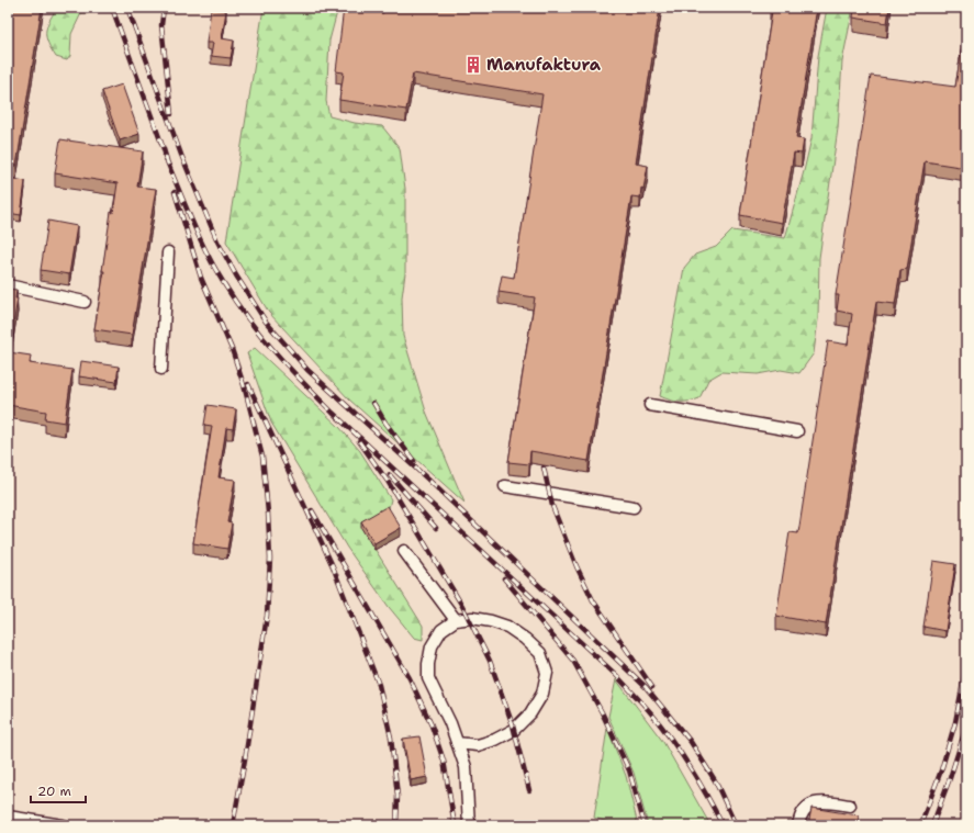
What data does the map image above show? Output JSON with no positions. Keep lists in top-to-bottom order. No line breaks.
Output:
{"places":{"building":["Manufaktura"]},"scale_bar":"20 m"}
